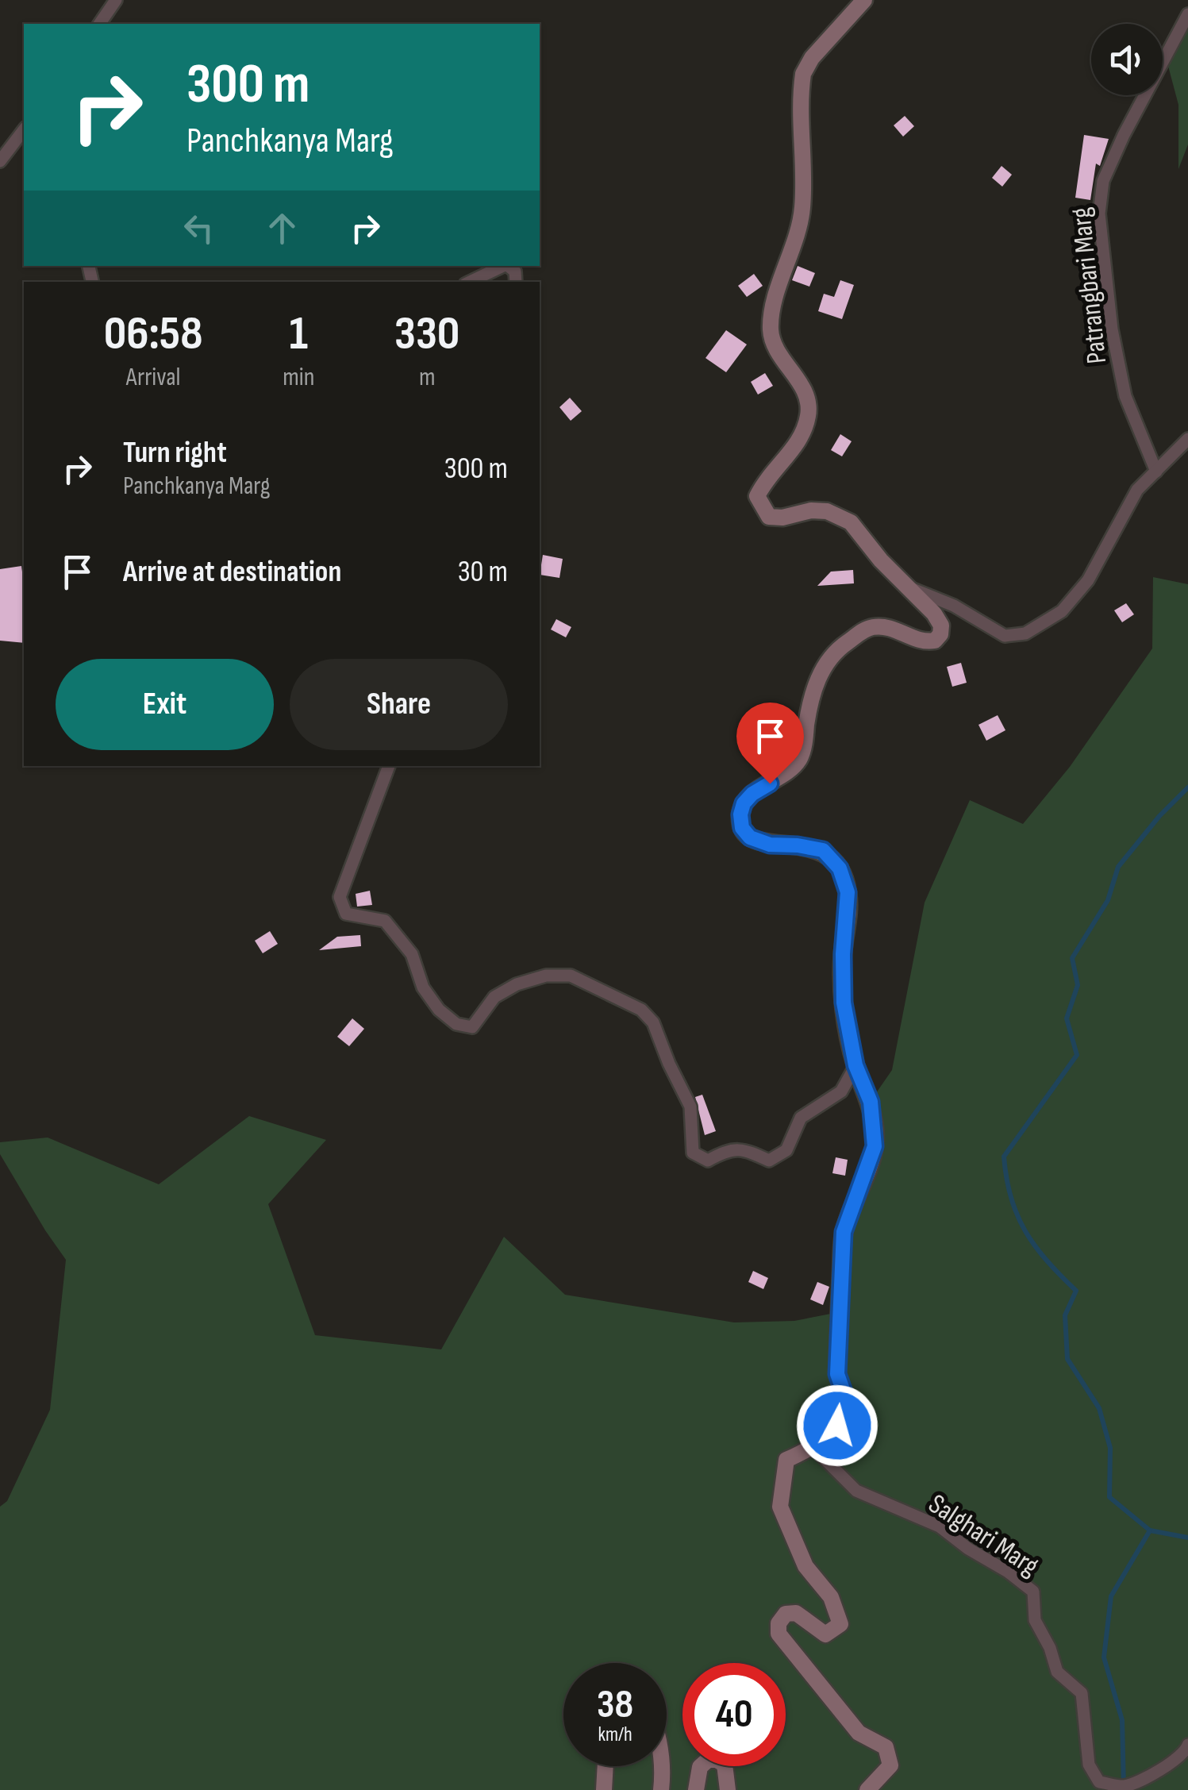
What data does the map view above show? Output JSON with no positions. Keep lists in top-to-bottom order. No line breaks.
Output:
{"streets":{"street":["Patrangbari Marg","Salghari Marg"]},"page":{"turn":["300 m","Panchkanya Marg"],"eta":["06:58","Arrival","1","min","330","m"],"list":[{"name":"Turn right","note":"Panchkanya Marg","value":"300 m"},{"name":"Arrive at destination","value":"30 m"}],"buttons":["Exit","Share"],"speed":"38 km/h","limit":"40"}}
